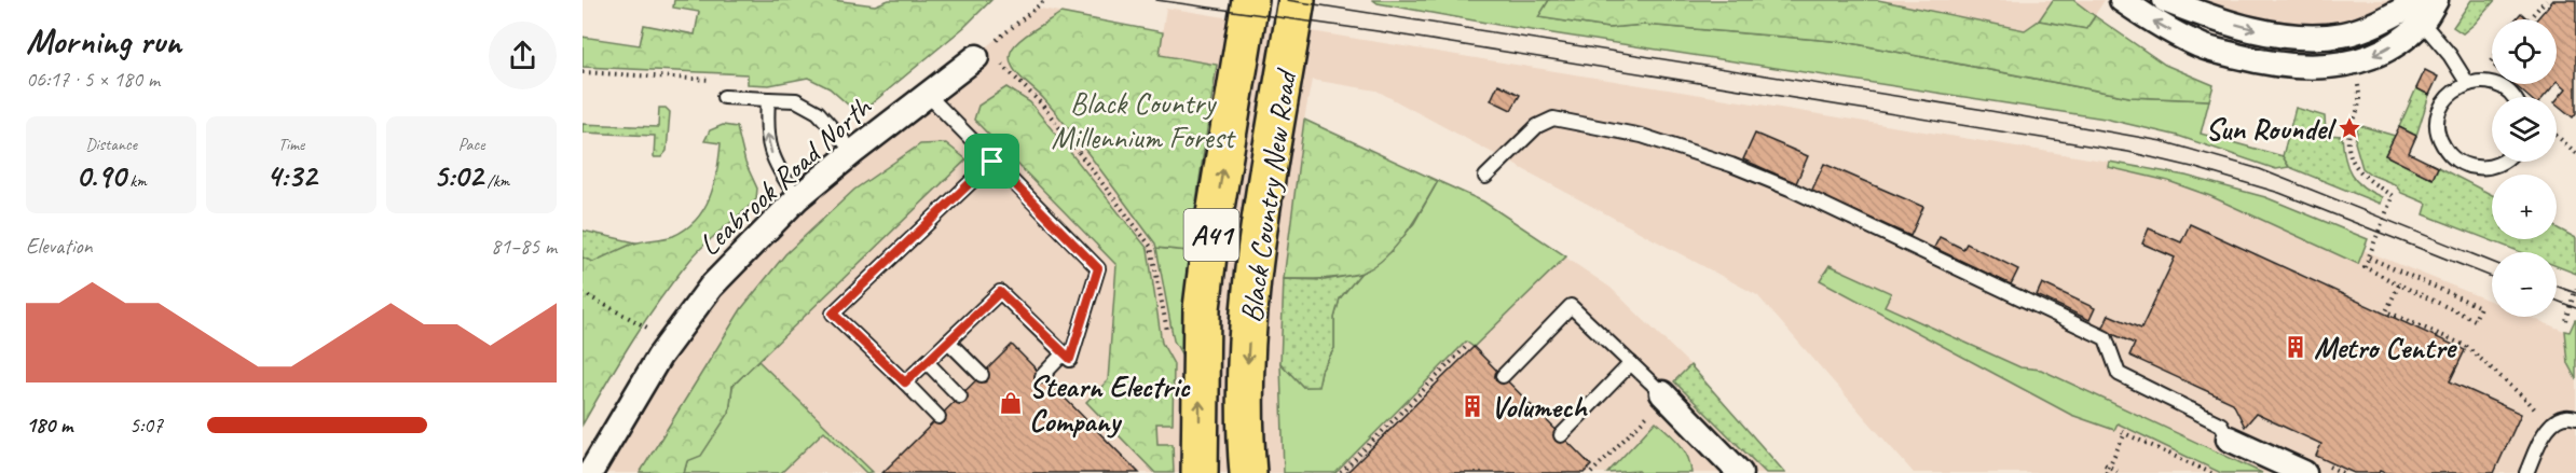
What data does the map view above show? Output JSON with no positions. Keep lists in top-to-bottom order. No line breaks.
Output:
{"streets":{"highway":["Black Country New Road","A41"],"street":["Leabrook Road North"]},"parks":["Black Country Millennium Forest"],"places":{"place":["Sun Roundel"],"building":["Metro Centre","Volumech"],"shop":["Stearn Electric Company"]},"page":{"heading":["Morning run","06:17 · 5 × 180 m"],"map_buttons":["+","−"],"stats":[["Distance","0.90 km"],["Time","4:32"],["Pace","5:02 /km"]],"chart":["Elevation","81–85 m"],"list":[{"name":"180 m","note":"5:07"}]}}
